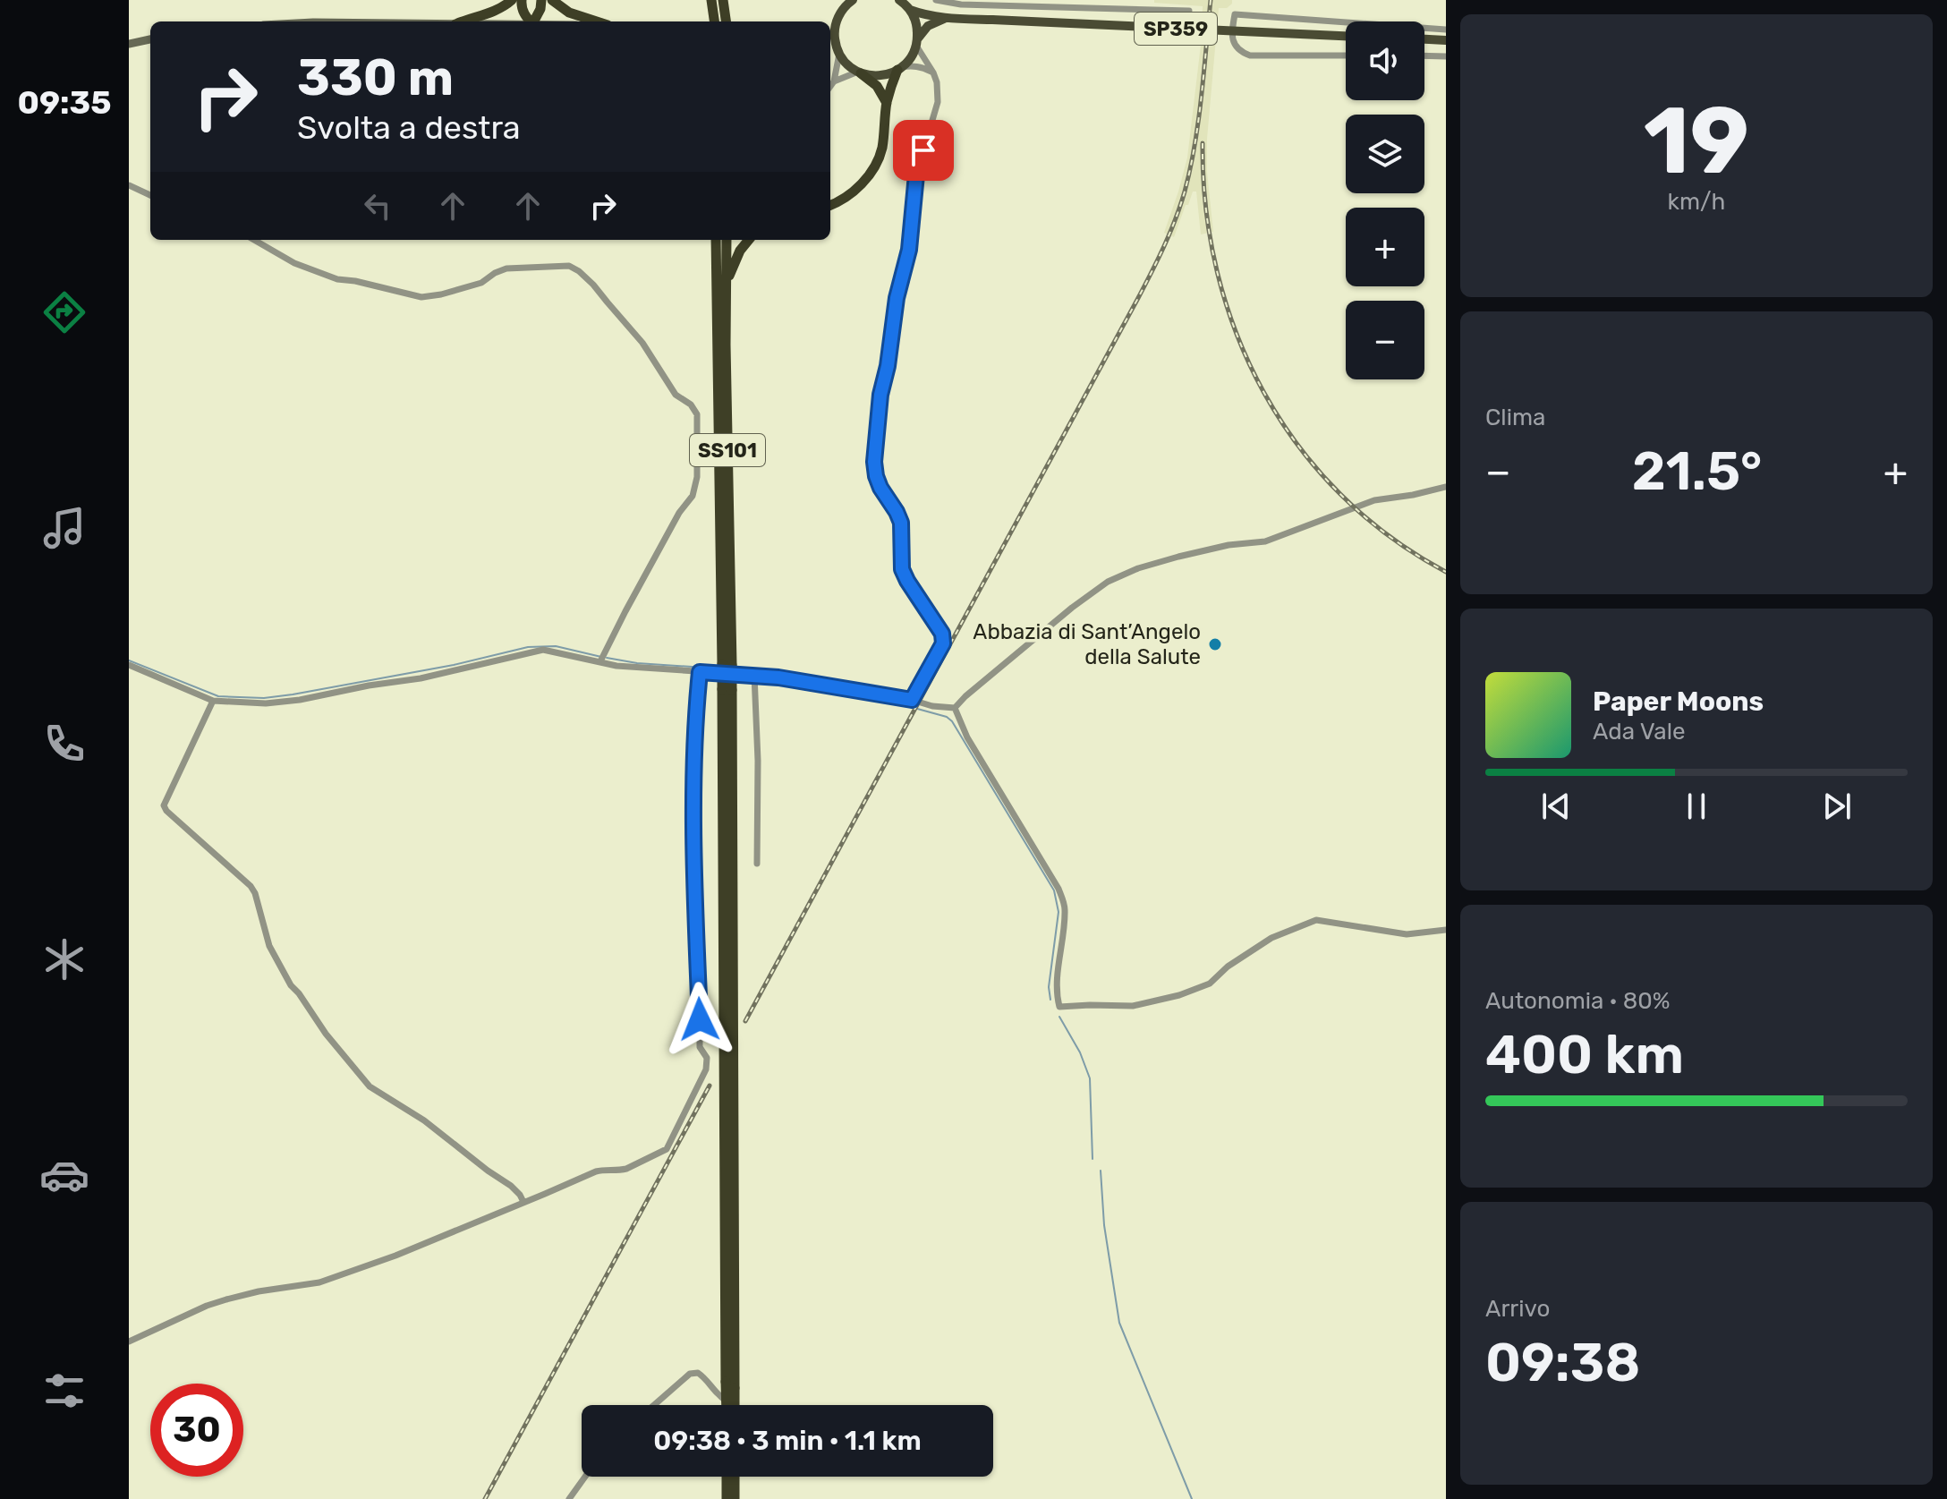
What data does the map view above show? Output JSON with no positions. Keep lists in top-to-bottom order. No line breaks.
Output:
{"streets":{"highway":["SS101"],"main road":["SP359"]},"places":["Abbazia di Sant’Angelo della Salute"],"page":{"tabs":"09:35","tile":[["19","km/h"],"Clima",["Autonomia · 80%","400 km"],["Arrivo","09:38"]],"map_buttons":["+","−"],"turn":["330 m","Svolta a destra"],"heat":["−","21.5°","+"],"song":["Paper Moons","Ada Vale"],"limit":"30","trip":"09:38 · 3 min · 1.1 km"}}
